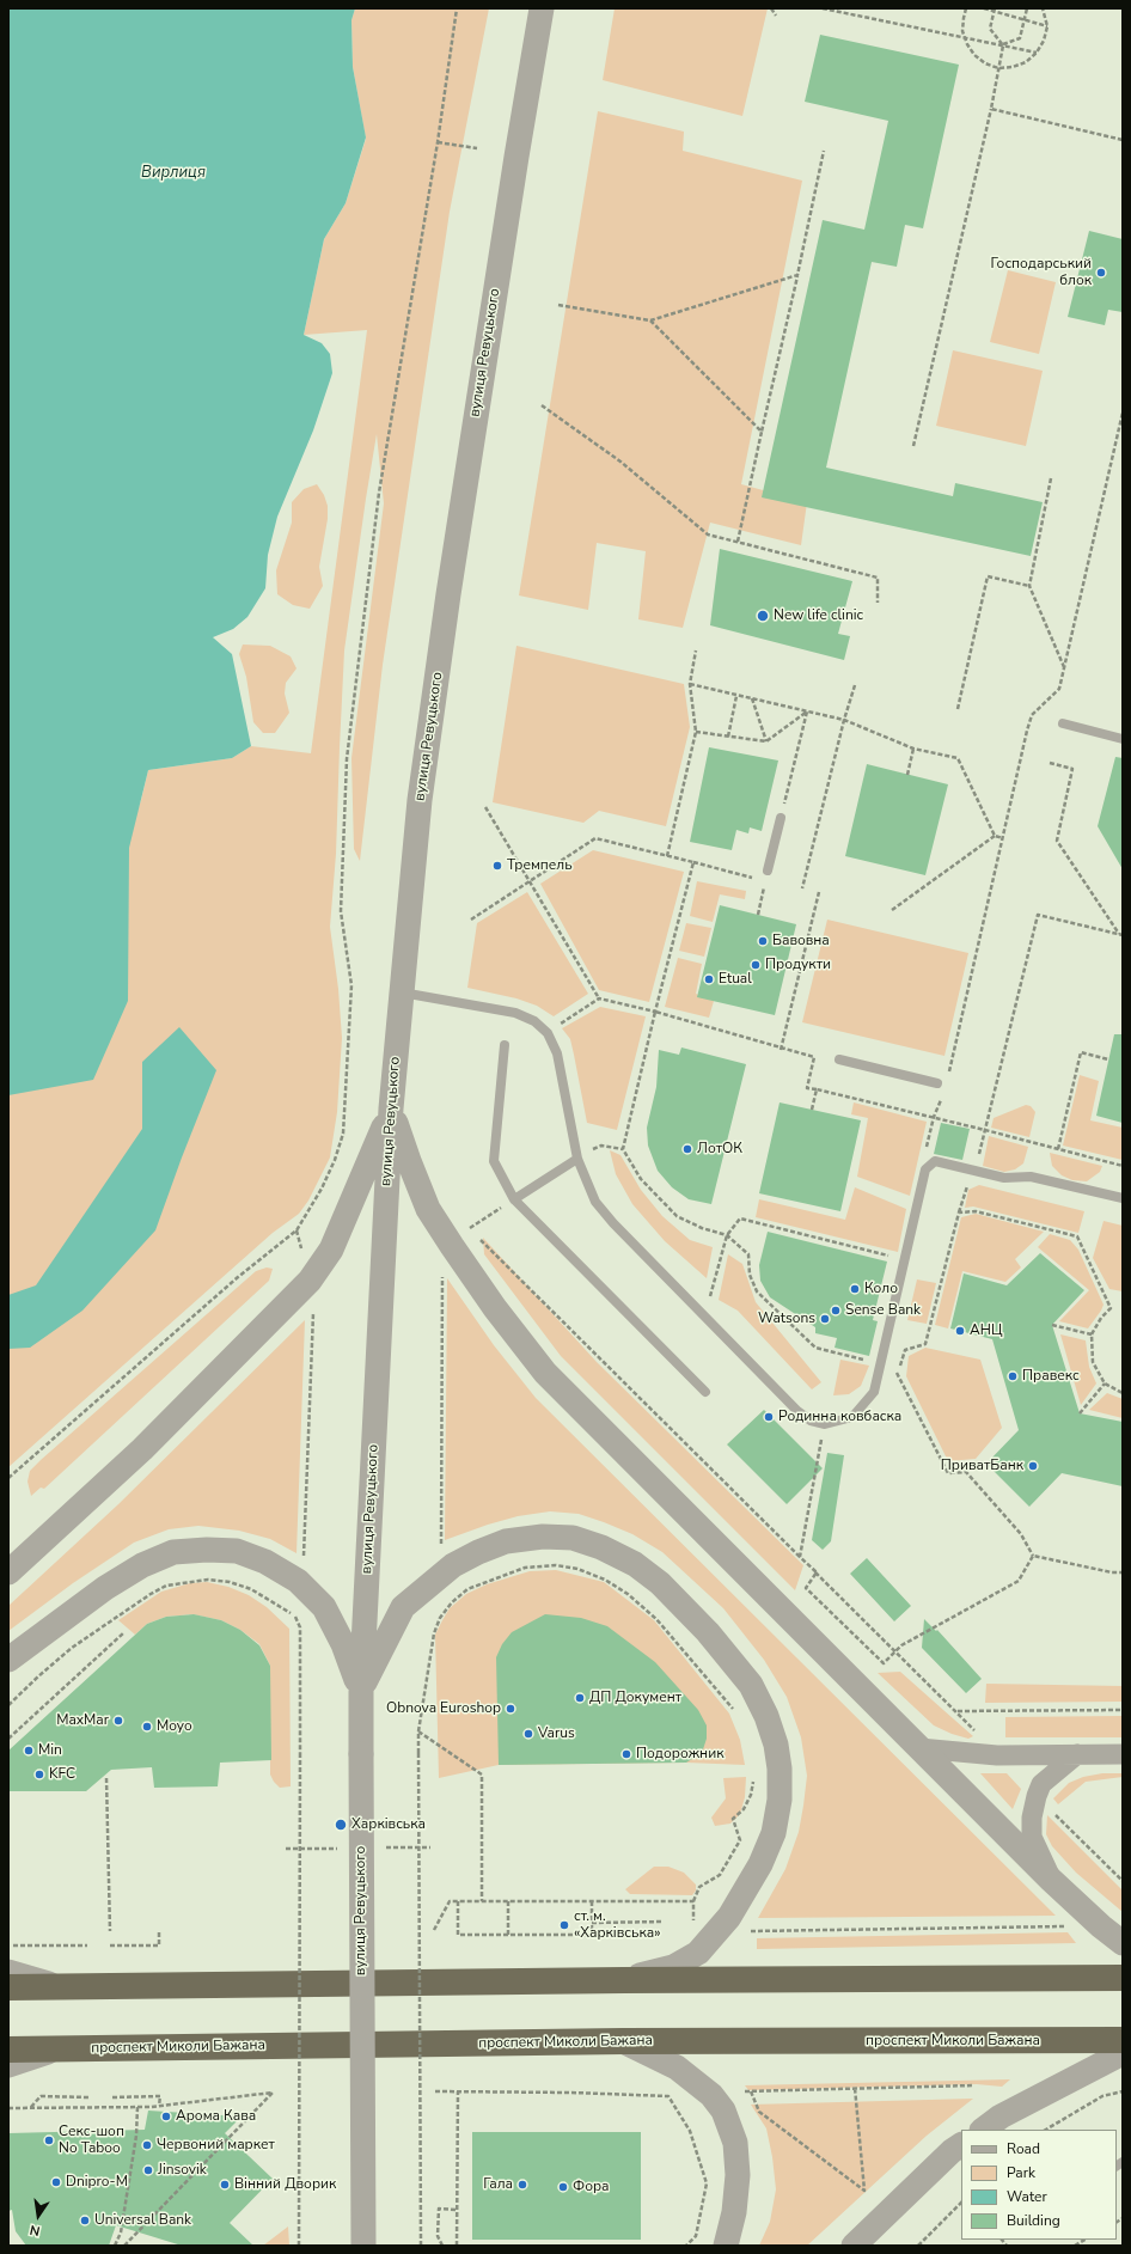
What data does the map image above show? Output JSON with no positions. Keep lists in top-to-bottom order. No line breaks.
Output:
{"streets":{"highway":["проспект Миколи Бажана"],"street":["вулиця Ревуцького"]},"water":["Вирлиця"],"places":["Господарський блок","New life clinic","Тремпель","Бавовна","Продукти","Etual","ЛотОК","Коло","Sense Bank","Watsons","АНЦ","Правекс","Родинна ковбаска","ПриватБанк","ДП Документ","Obnova Euroshop","MaxMar","Moyo","Varus","Min","Подорожник","KFC","Харківська","ст. м. «Харківська»","Арома Кава","Секс-шоп No Taboo","Червоний маркет","Jinsovik","Dnipro-M","Вінний Дворик","Гала","Фора","Universal Bank"],"legend":["Road","Park","Water","Building"],"north":"bottom"}
